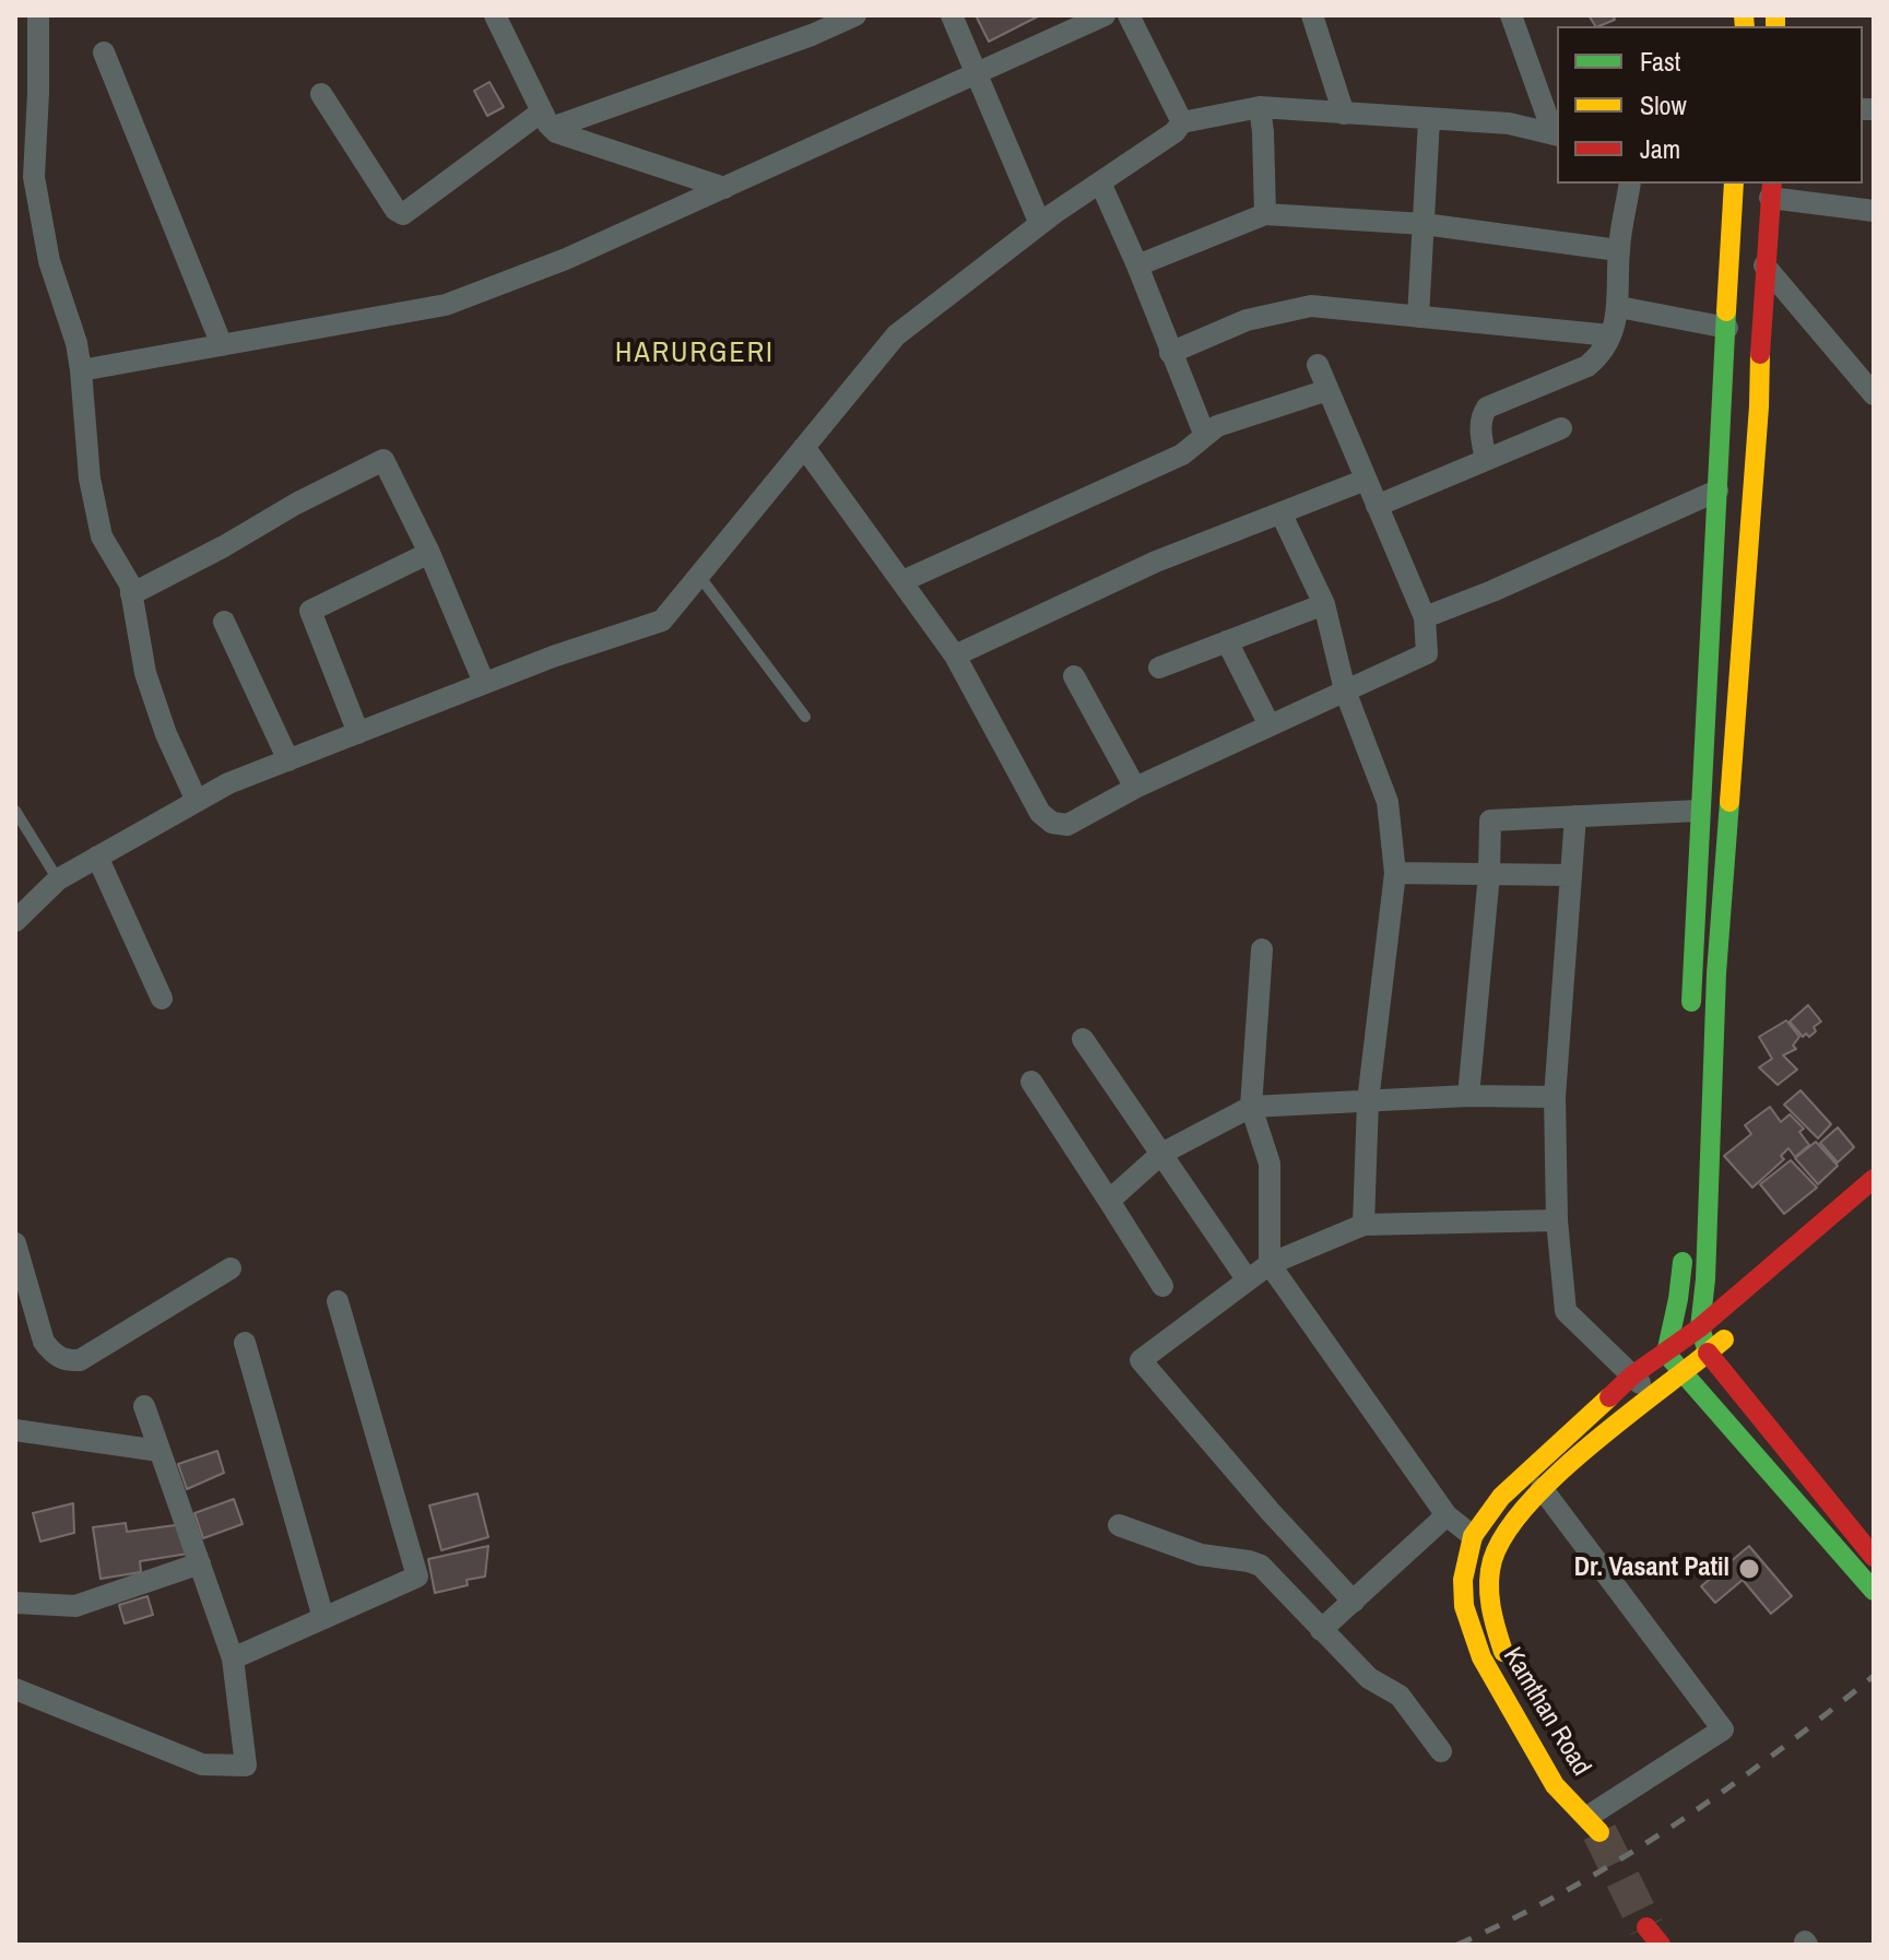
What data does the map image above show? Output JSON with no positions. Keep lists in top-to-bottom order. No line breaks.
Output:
{"streets":{"main road":["Kamthan Road"]},"districts":["HARURGERI"],"places":["Dr. Vasant Patil"],"legend":["Fast","Slow","Jam"]}
